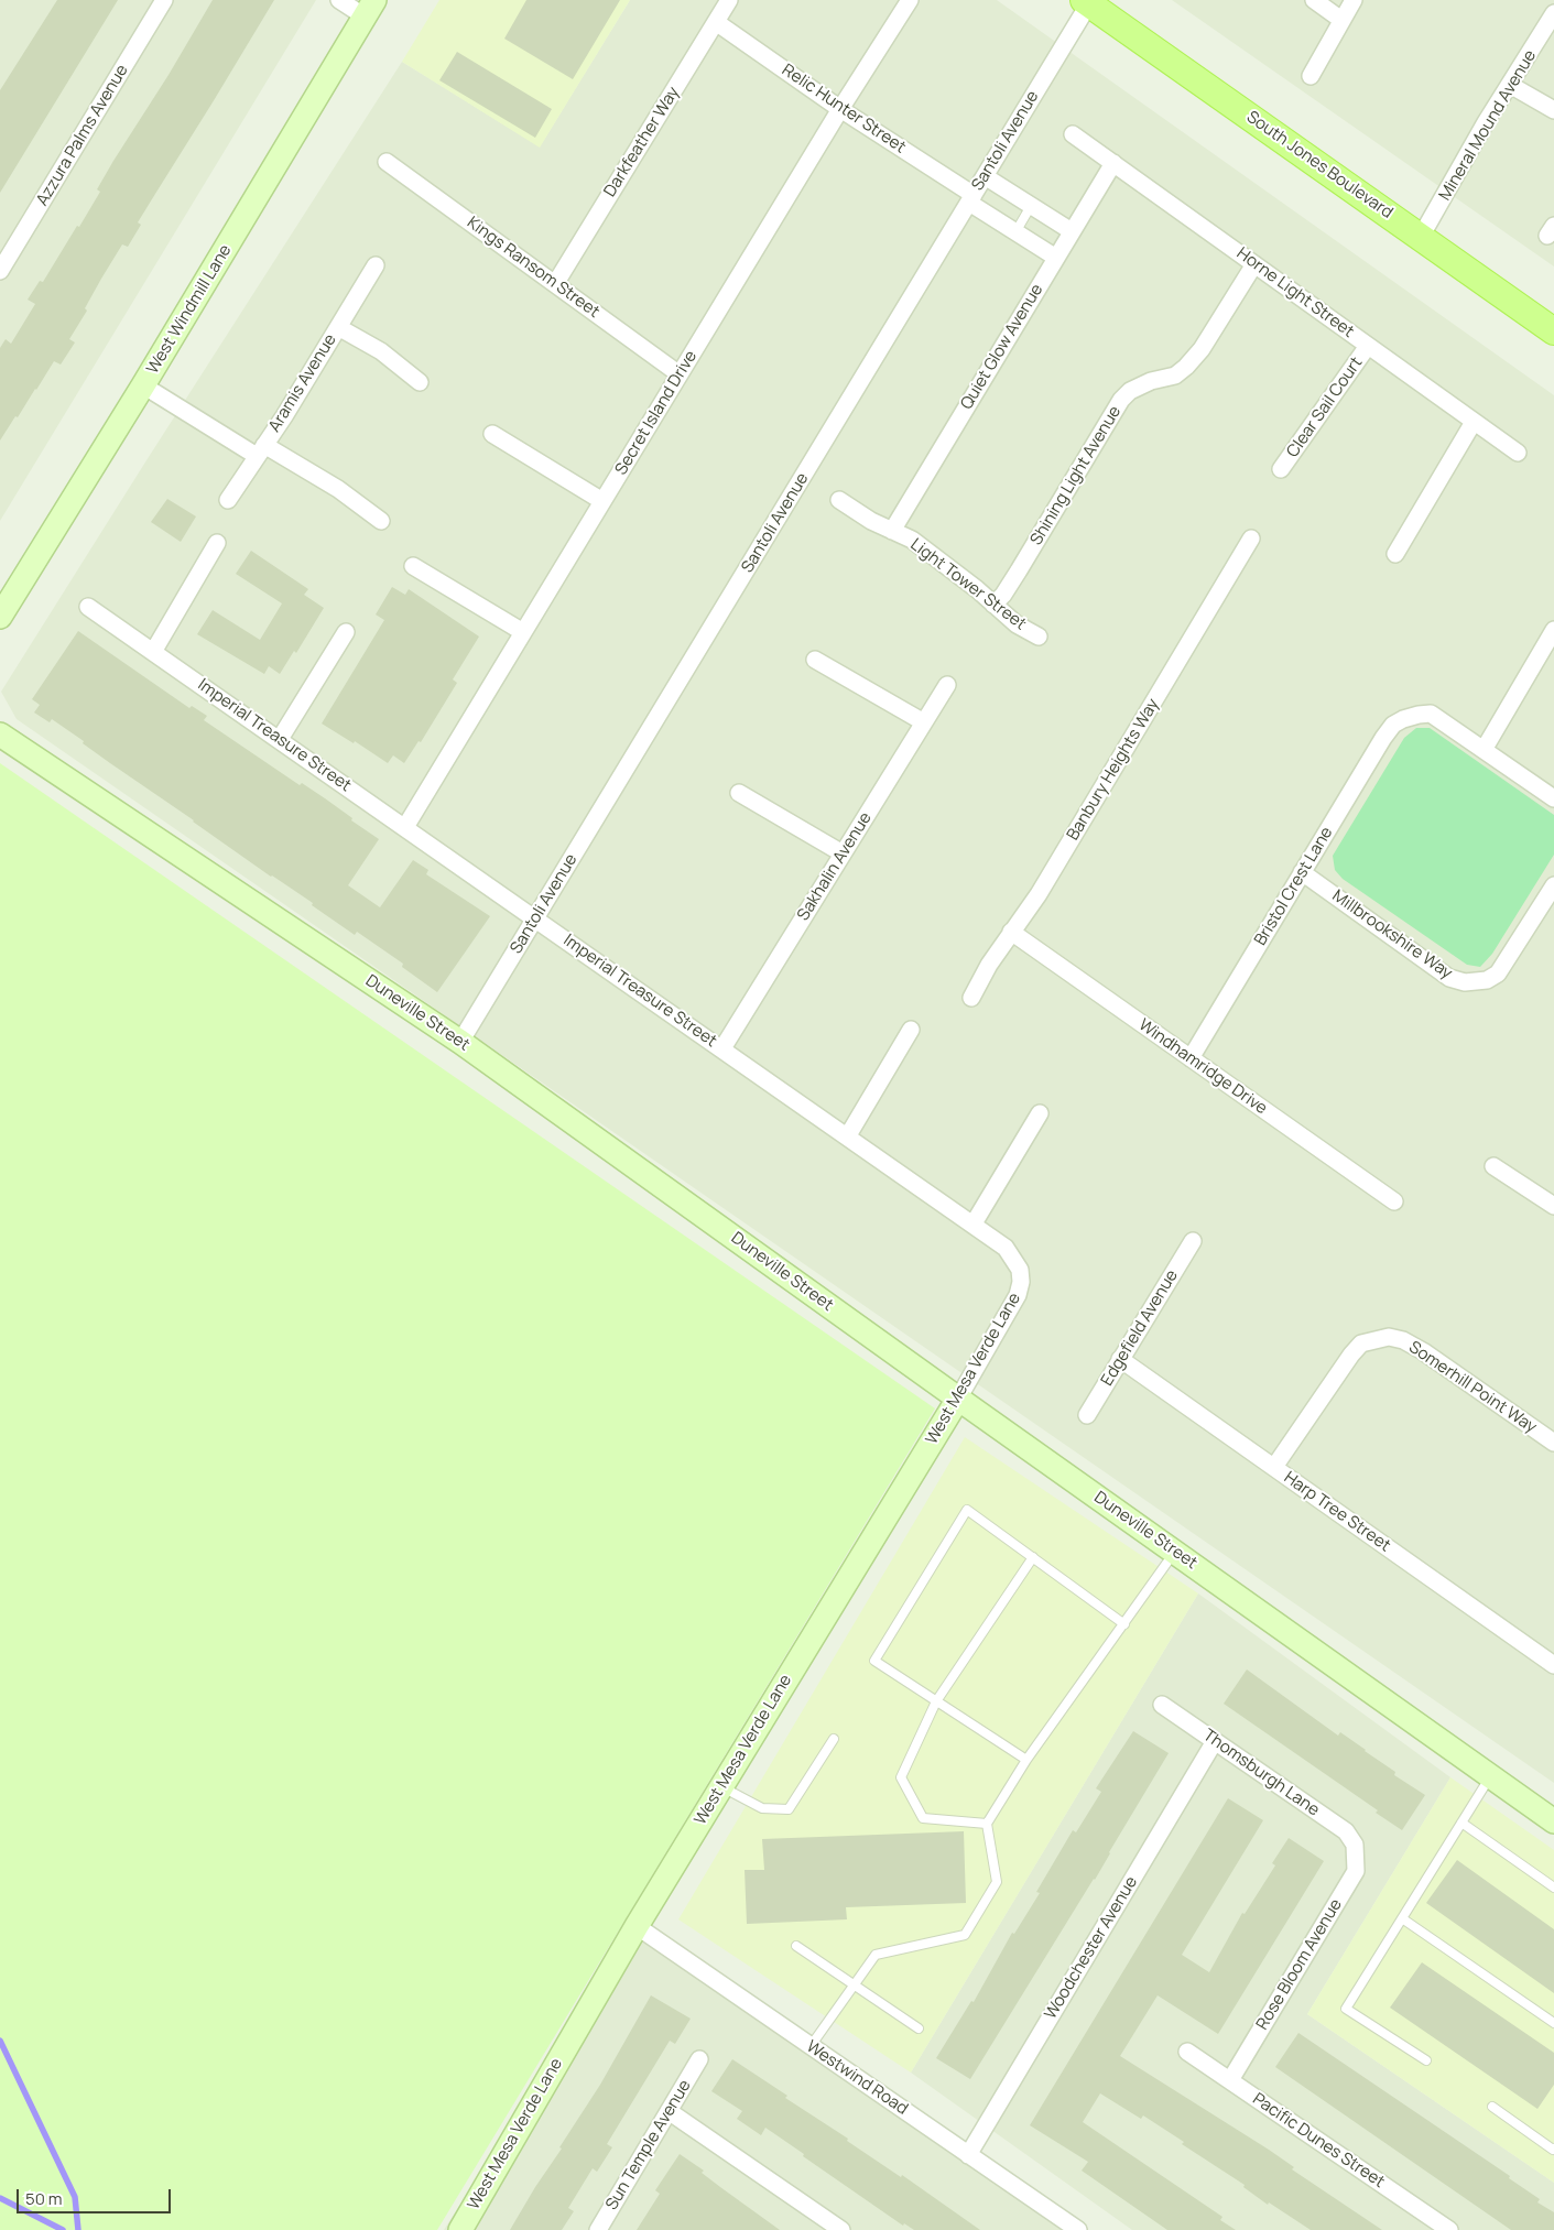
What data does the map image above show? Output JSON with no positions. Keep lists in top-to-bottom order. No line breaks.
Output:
{"streets":{"main road":["South Jones Boulevard"],"street":["Relic Hunter Street","Mineral Mound Avenue","Azzura Palms Avenue","Santoli Avenue","Darkfeather Way","Kings Ransom Street","Horne Light Street","West Windmill Lane","Quiet Glow Avenue","Aramis Avenue","Clear Sail Court","Secret Island Drive","Shining Light Avenue","Light Tower Street","Imperial Treasure Street","Banbury Heights Way","Sakhalin Avenue","Bristol Crest Lane","Millbrookshire Way","Duneville Street","Windhamridge Drive","Edgefield Avenue","West Mesa Verde Lane","Somerhill Point Way","Harp Tree Street","Thomsburgh Lane","Woodchester Avenue","Rose Bloom Avenue","Westwind Road","Pacific Dunes Street","Sun Temple Avenue"]},"crossings":[["Relic Hunter Street","Santoli Avenue"],["Relic Hunter Street","Darkfeather Way"],["Relic Hunter Street","Quiet Glow Avenue"],["Relic Hunter Street","Secret Island Drive"],["Mineral Mound Avenue","South Jones Boulevard"],["Santoli Avenue","South Jones Boulevard"],["Santoli Avenue","Imperial Treasure Street"],["Santoli Avenue","Duneville Street"],["Darkfeather Way","Kings Ransom Street"],["Kings Ransom Street","Secret Island Drive"],["Horne Light Street","Quiet Glow Avenue"],["Horne Light Street","Clear Sail Court"],["Horne Light Street","Shining Light Avenue"],["Quiet Glow Avenue","Light Tower Street"],["Secret Island Drive","Imperial Treasure Street"],["Shining Light Avenue","Light Tower Street"],["Imperial Treasure Street","Sakhalin Avenue"],["Imperial Treasure Street","West Mesa Verde Lane"],["Banbury Heights Way","Windhamridge Drive"],["Bristol Crest Lane","Millbrookshire Way"],["Bristol Crest Lane","Windhamridge Drive"],["Duneville Street","West Mesa Verde Lane"],["Edgefield Avenue","Harp Tree Street"],["West Mesa Verde Lane","Westwind Road"],["Somerhill Point Way","Harp Tree Street"],["Thomsburgh Lane","Woodchester Avenue"],["Thomsburgh Lane","Rose Bloom Avenue"],["Woodchester Avenue","Westwind Road"],["Rose Bloom Avenue","Pacific Dunes Street"]],"scale_bar":"50 m"}
